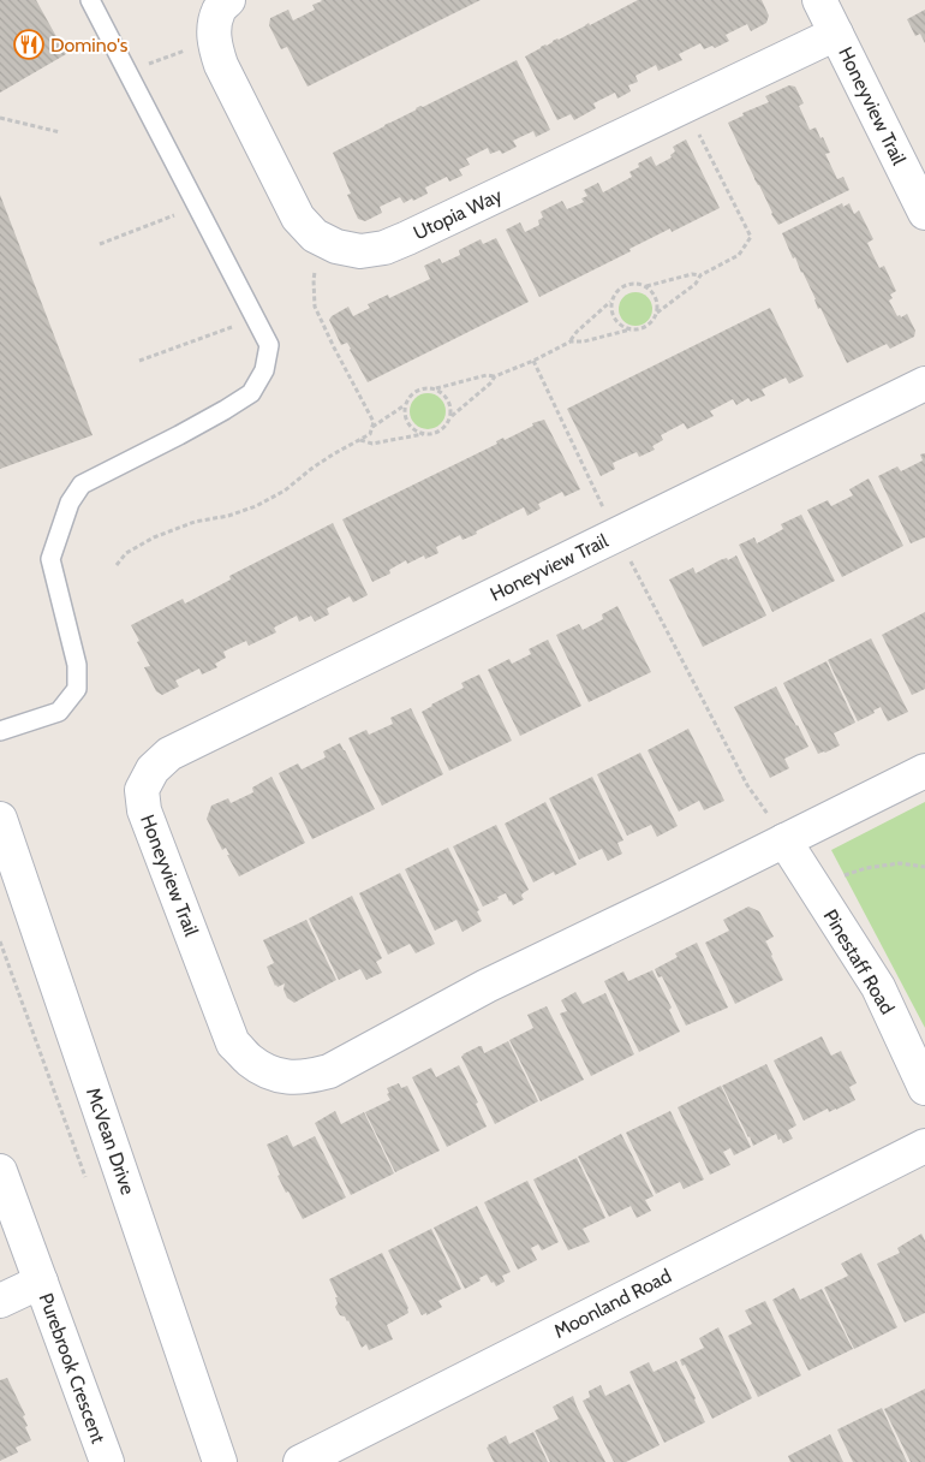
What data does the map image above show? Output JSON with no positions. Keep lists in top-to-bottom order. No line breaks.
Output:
{"streets":{"street":["Honeyview Trail","Utopia Way","Pinestaff Road","McVean Drive","Moonland Road","Purebrook Crescent"]},"crossings":[["Honeyview Trail","Utopia Way"],["Honeyview Trail","Pinestaff Road"]],"places":{"restaurant":["Domino's"]}}
